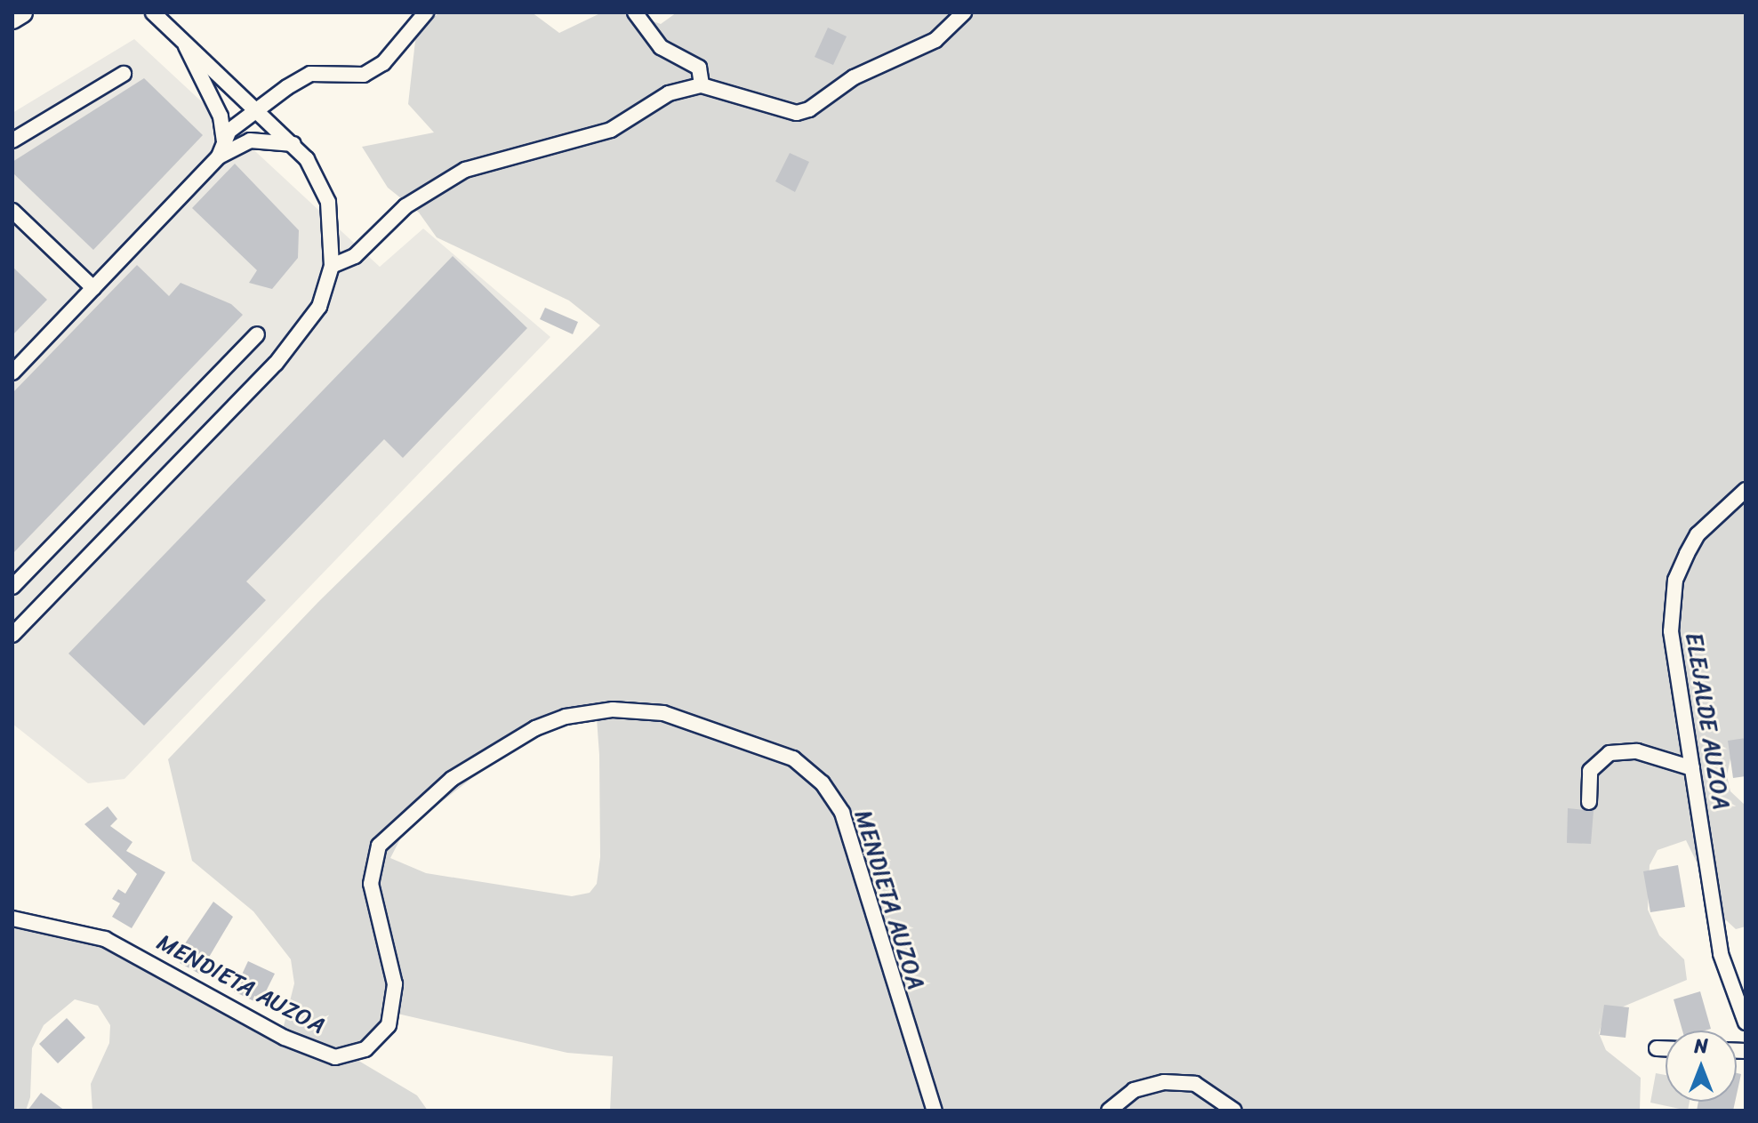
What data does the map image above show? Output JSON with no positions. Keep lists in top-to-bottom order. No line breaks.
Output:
{"streets":{"street":["ELEJALDE AUZOA","MENDIETA AUZOA"]},"north":"top"}
